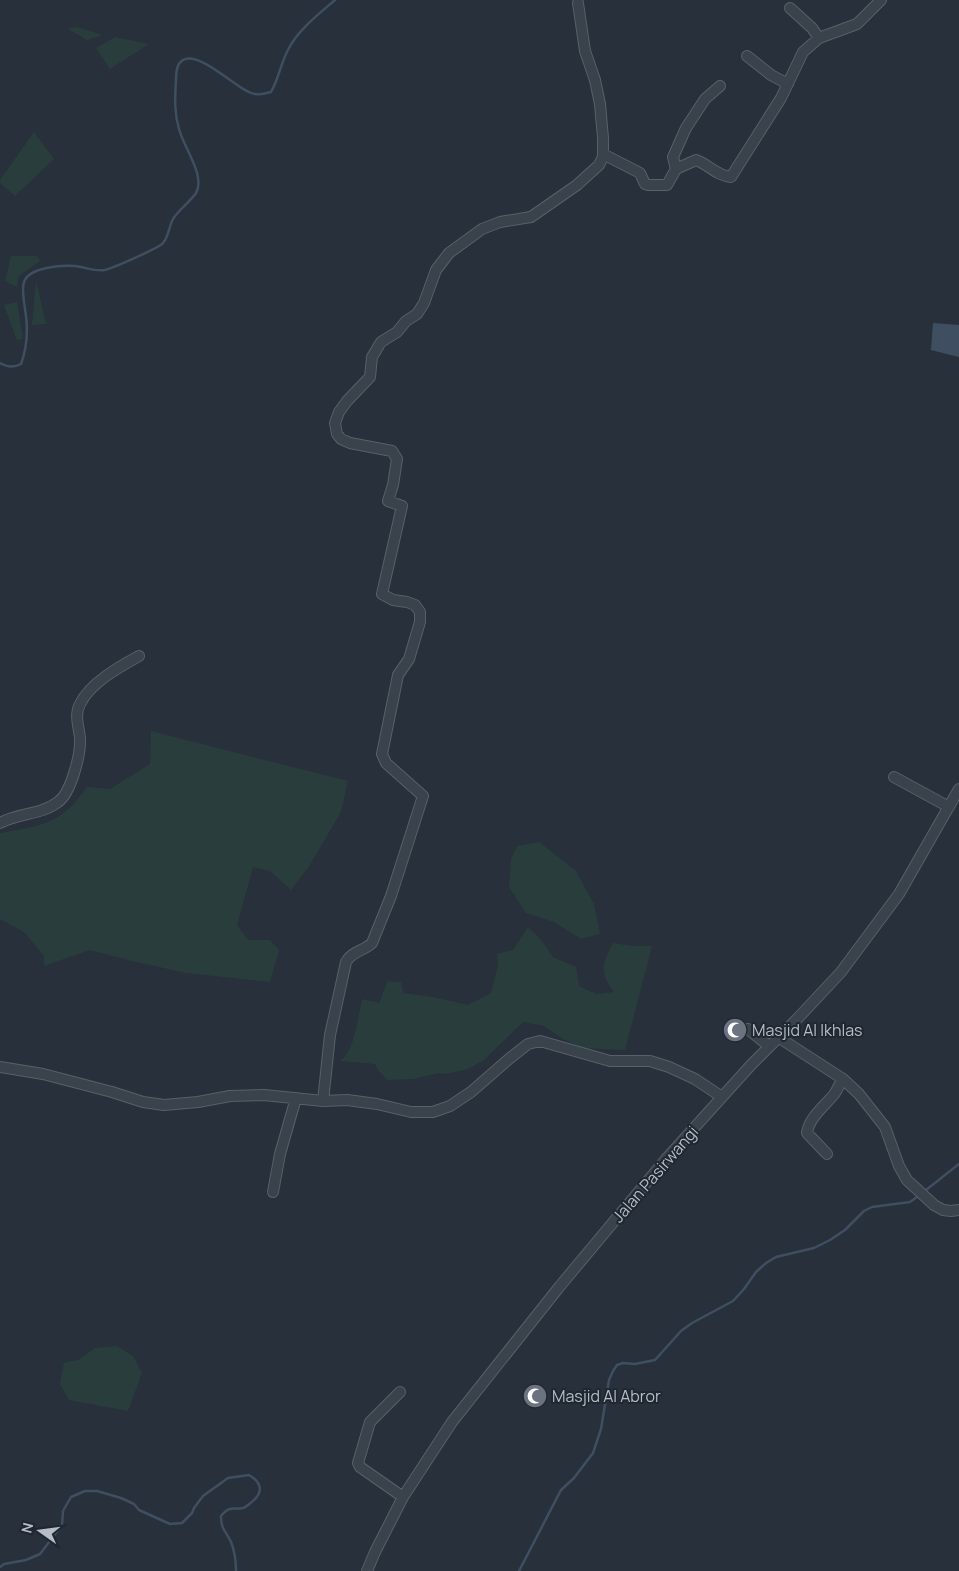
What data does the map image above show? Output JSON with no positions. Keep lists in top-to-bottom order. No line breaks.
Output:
{"streets":{"street":["Jalan Pasirwangi"]},"places":{"mosque":["Masjid Al Ikhlas","Masjid Al Abror"]},"north":"left"}
